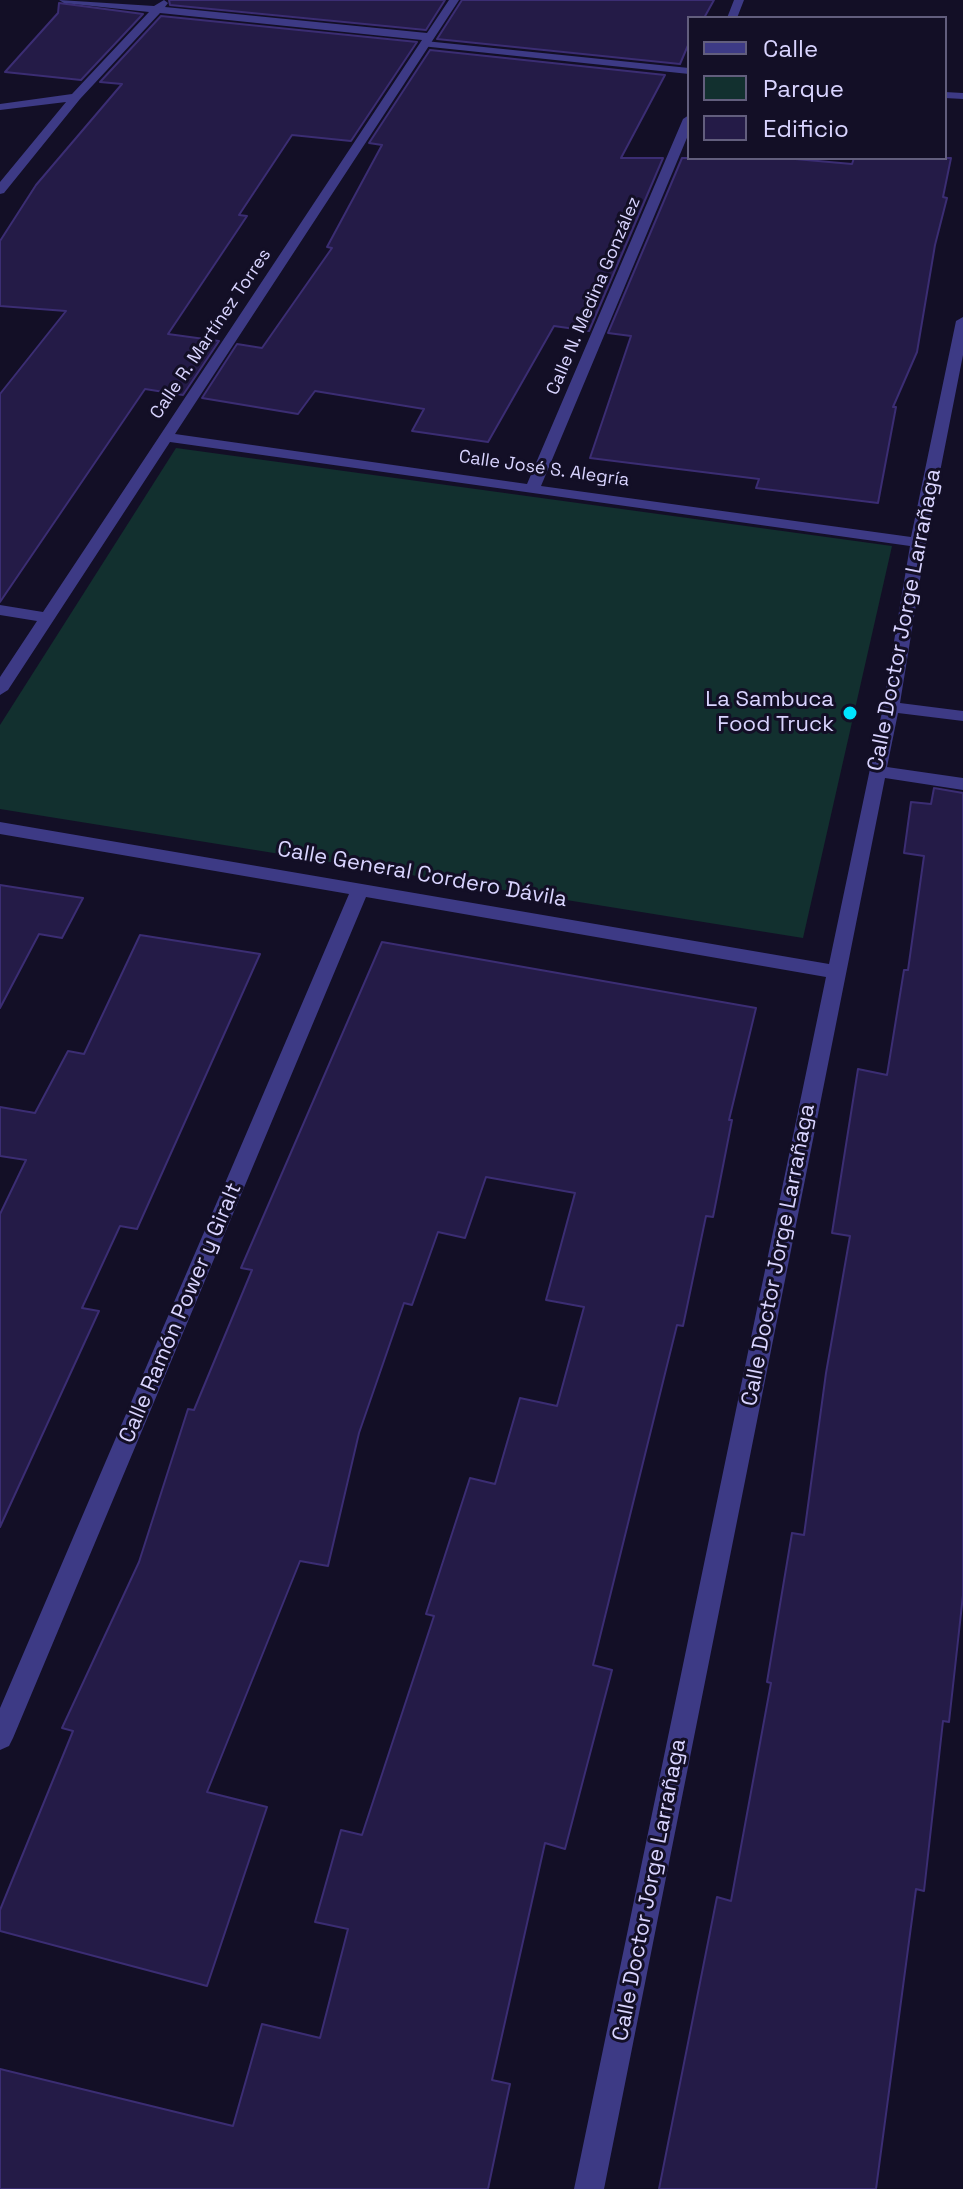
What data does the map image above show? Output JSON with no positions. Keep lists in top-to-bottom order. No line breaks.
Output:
{"streets":{"street":["Calle N. Medina González","Calle R. Martínez Torres","Calle José S. Alegría","Calle Doctor Jorge Larrañaga","Calle General Cordero Dávila","Calle Ramón Power y Giralt"]},"crossings":[["Calle N. Medina González","Calle José S. Alegría"],["Calle R. Martínez Torres","Calle José S. Alegría"],["Calle José S. Alegría","Calle Doctor Jorge Larrañaga"],["Calle Doctor Jorge Larrañaga","Calle General Cordero Dávila"],["Calle General Cordero Dávila","Calle Ramón Power y Giralt"]],"places":["La Sambuca Food Truck"],"legend":["Calle","Parque","Edificio"]}
